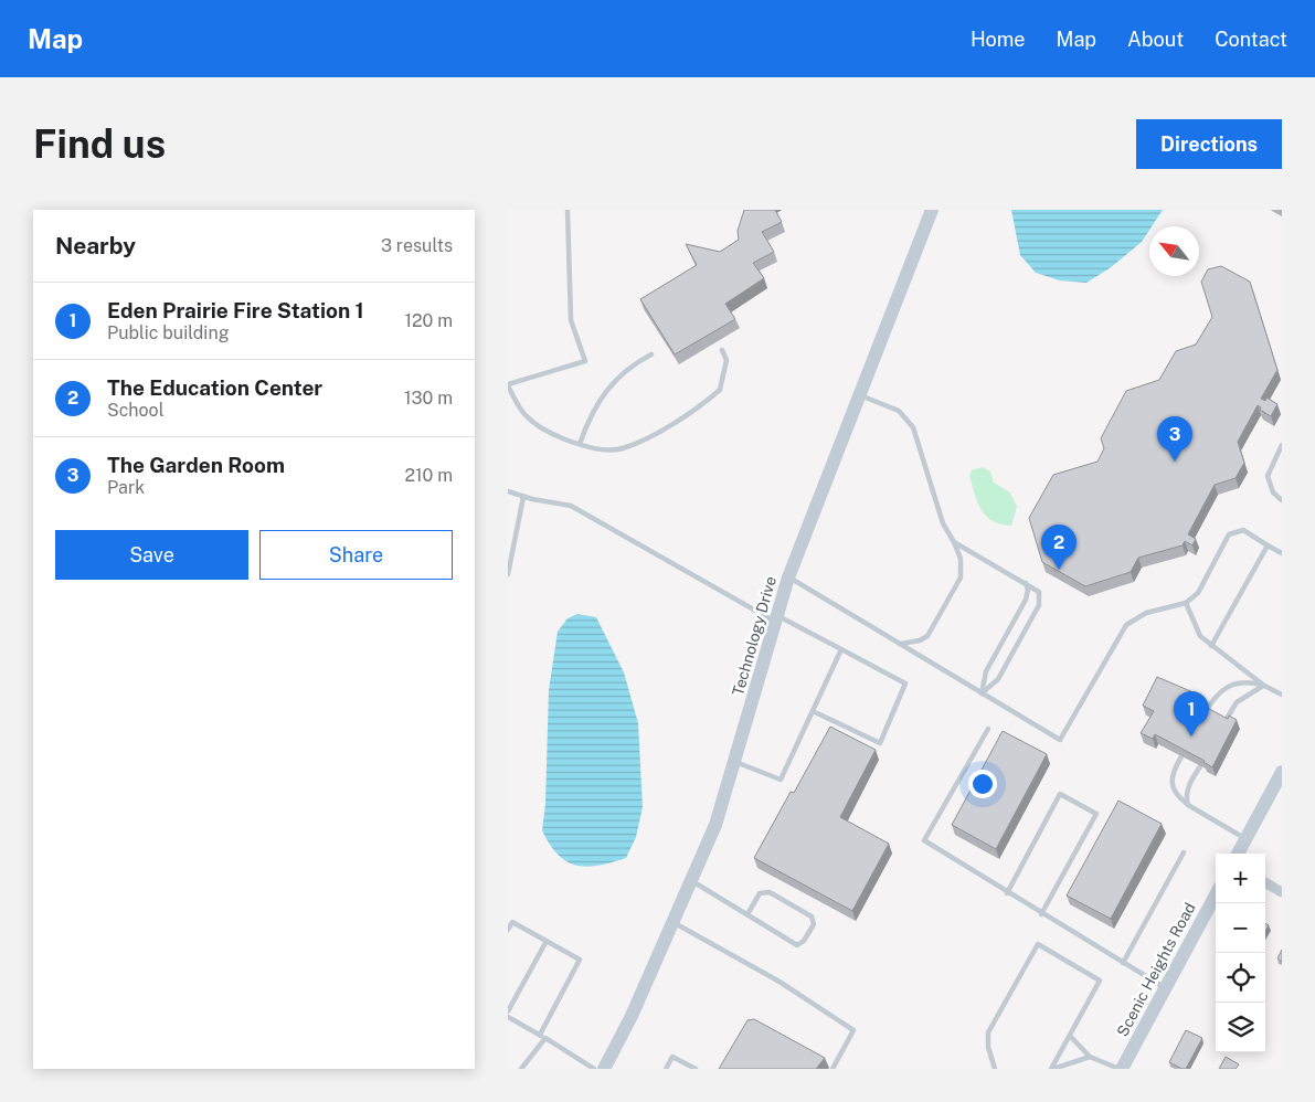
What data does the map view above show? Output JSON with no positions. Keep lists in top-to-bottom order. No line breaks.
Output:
{"streets":{"street":["Technology Drive","Scenic Heights Road"]},"north":"top left","page":{"header":"Map","nav":["Home","Map","About","Contact"],"buttons":["Directions",["Save","Share"]],"title":"Find us","heading":["Nearby","3 results"],"list":[{"mark":"1","name":"Eden Prairie Fire Station 1","note":"Public building","value":"120 m"},{"mark":"2","name":"The Education Center","note":"School","value":"130 m"},{"mark":"3","name":"The Garden Room","note":"Park","value":"210 m"}],"pins":["3","2","1"],"map_buttons":["+","−"]}}
